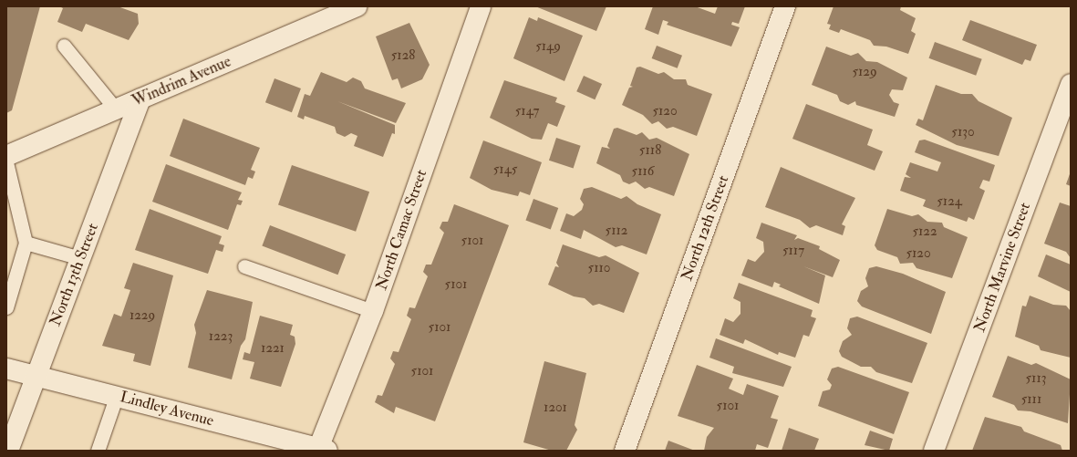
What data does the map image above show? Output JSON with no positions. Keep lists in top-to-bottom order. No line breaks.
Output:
{"streets":{"street":["Windrim Avenue","North 12th Street","North Camac Street","North Marvine Street","North 13th Street","Lindley Avenue"]},"crossings":[["Windrim Avenue","North 13th Street"],["North Camac Street","Lindley Avenue"],["North 13th Street","Lindley Avenue"]],"house_numbers":["5149","5128","5129","5147","5120","5130","5118","5145","5116","5124","5112","5122","5101","5117","5120","5110","5101","1229","5101","1223","1221","5101","5113","5111","5101","1201"]}
